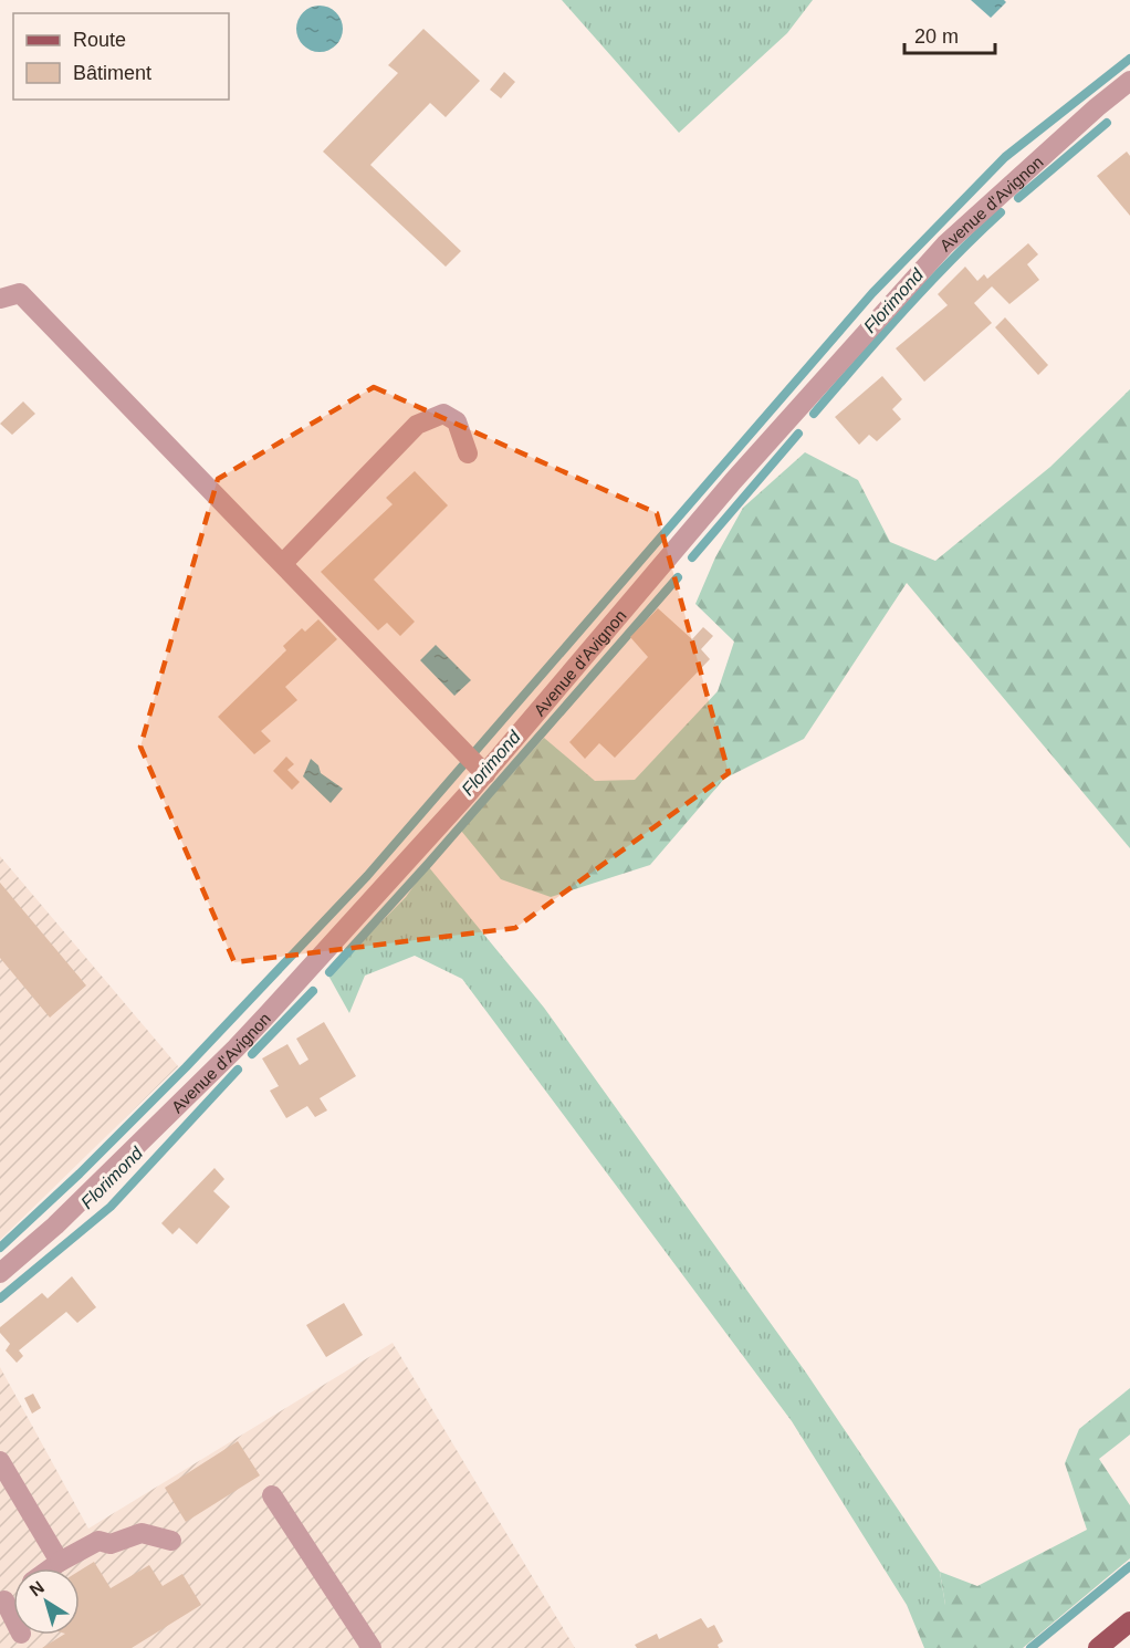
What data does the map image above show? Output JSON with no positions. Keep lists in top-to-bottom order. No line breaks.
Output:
{"streets":{"street":["Avenue d'Avignon"]},"water":["Florimond"],"legend":["Route","Bâtiment"],"scale_bar":"20 m","north":"top left"}
